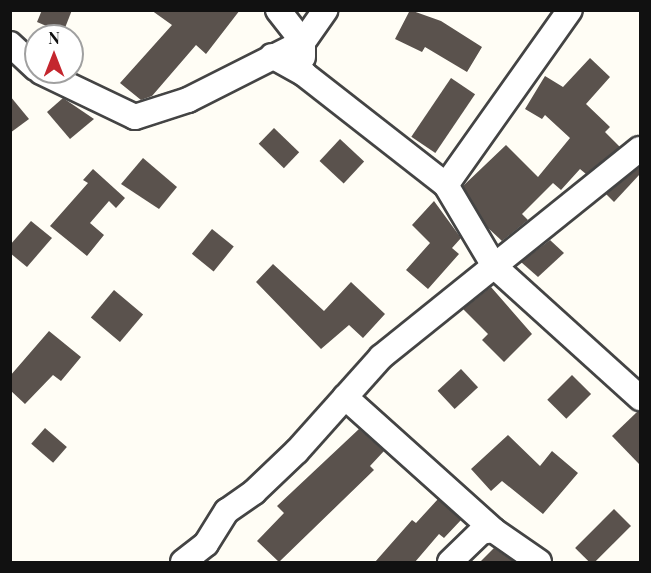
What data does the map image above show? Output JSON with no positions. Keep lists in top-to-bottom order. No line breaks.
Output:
{"north":"top"}
